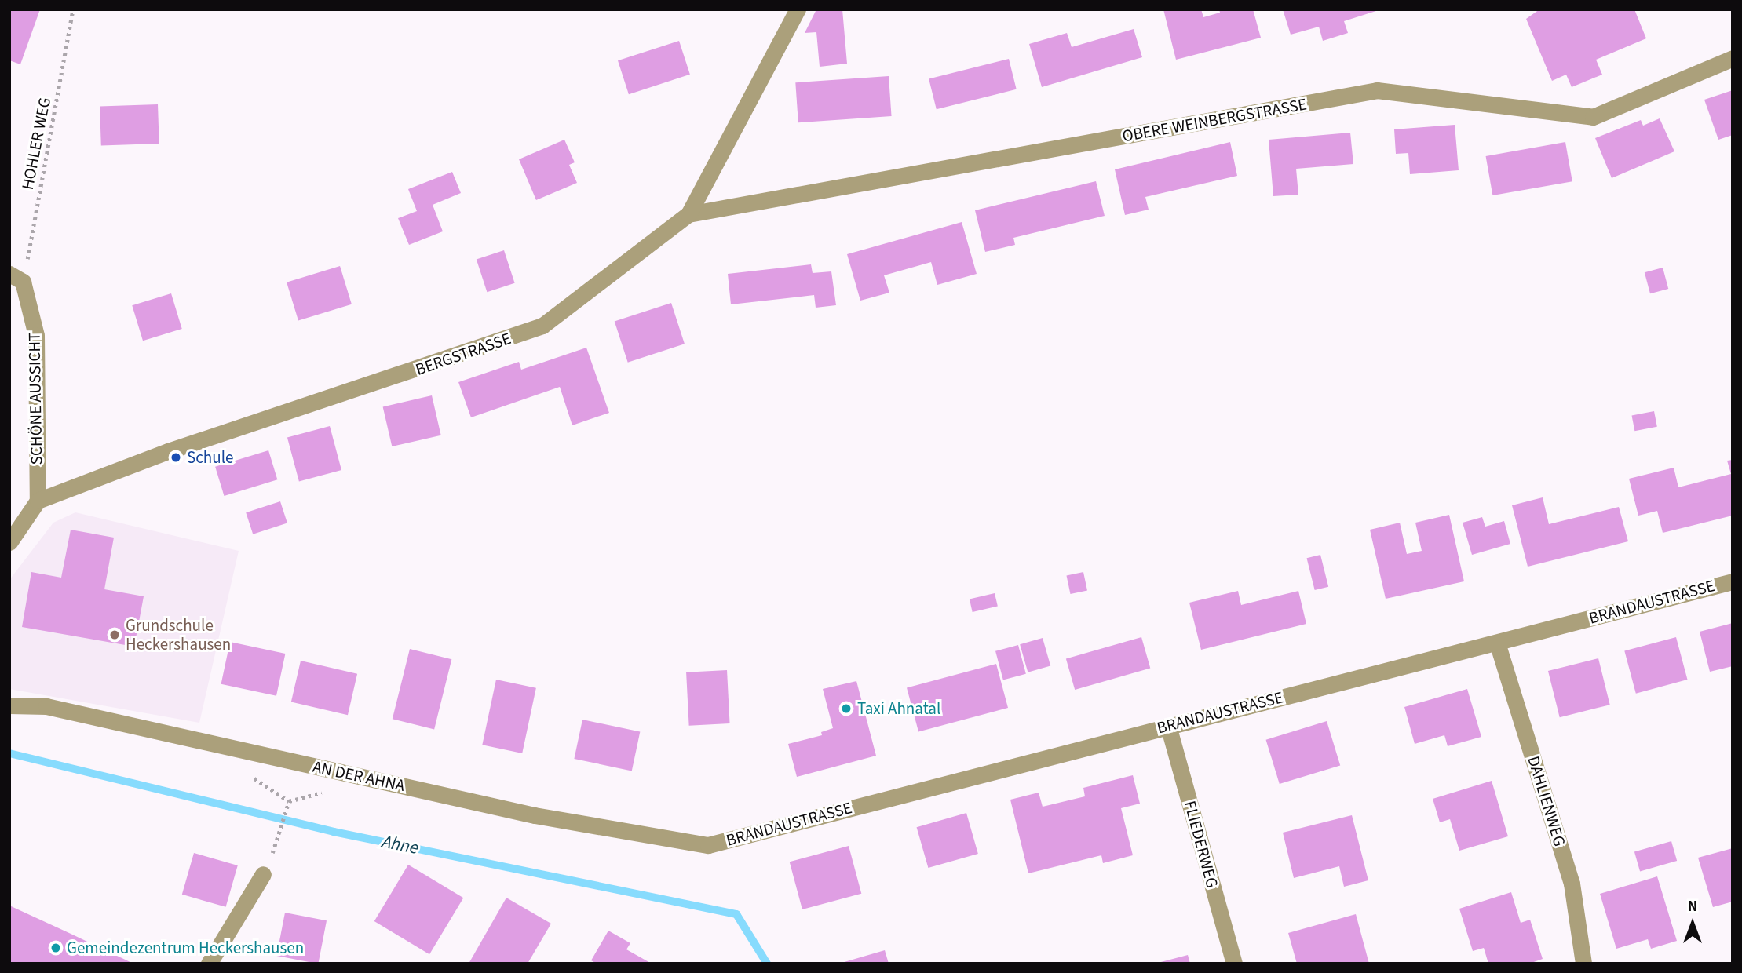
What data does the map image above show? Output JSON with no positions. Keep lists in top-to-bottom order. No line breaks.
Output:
{"streets":{"street":["OBERE WEINBERGSTRASSE","BERGSTRASSE","SCHÖNE AUSSICHT","BRANDAUSTRASSE","AN DER AHNA","DAHLIENWEG","FLIEDERWEG"],"path":["HOHLER WEG"]},"crossings":[["OBERE WEINBERGSTRASSE","BERGSTRASSE"],["HOHLER WEG","SCHÖNE AUSSICHT"],["BERGSTRASSE","SCHÖNE AUSSICHT"],["BRANDAUSTRASSE","AN DER AHNA"],["BRANDAUSTRASSE","DAHLIENWEG"],["BRANDAUSTRASSE","FLIEDERWEG"]],"water":["Ahne"],"places":["Schule","Grundschule Heckershausen","Taxi Ahnatal","Gemeindezentrum Heckershausen"],"north":"top"}
